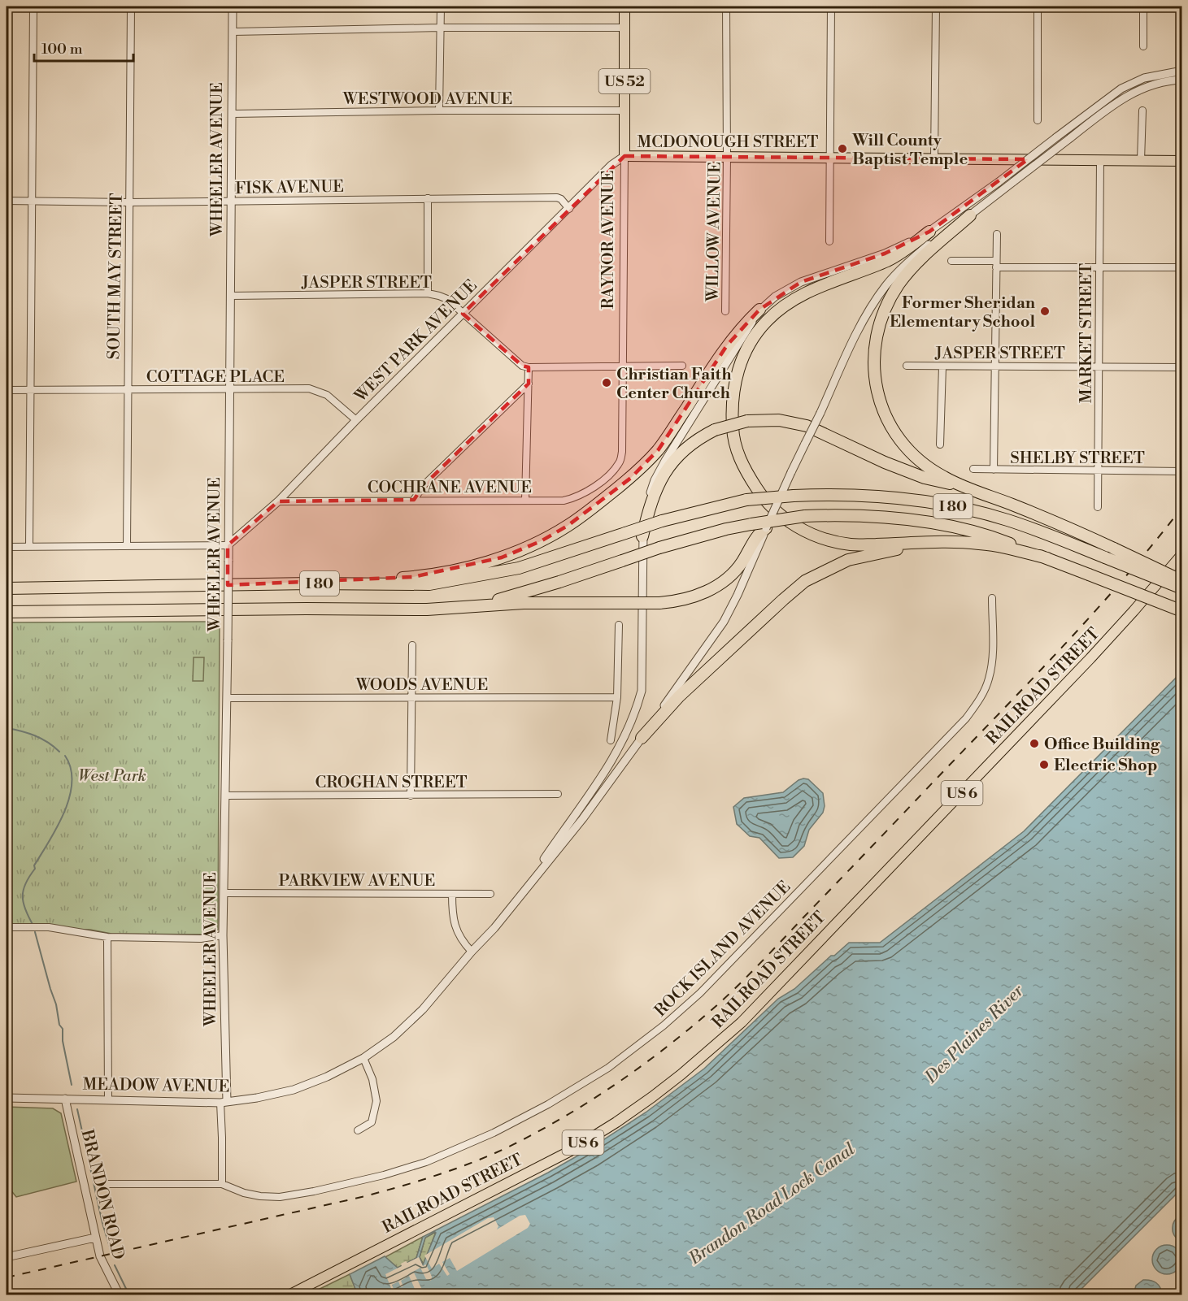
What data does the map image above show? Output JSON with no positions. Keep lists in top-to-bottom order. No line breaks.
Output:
{"streets":{"highway":["I 80"],"main road":["US 52","MCDONOUGH STREET","RAYNOR AVENUE","RAILROAD STREET","US 6"],"street":["WESTWOOD AVENUE","WHEELER AVENUE","FISK AVENUE","WILLOW AVENUE","SOUTH MAY STREET","JASPER STREET","MARKET STREET","WEST PARK AVENUE","COTTAGE PLACE","SHELBY STREET","COCHRANE AVENUE","WOODS AVENUE","CROGHAN STREET","PARKVIEW AVENUE","ROCK ISLAND AVENUE","MEADOW AVENUE","BRANDON ROAD"]},"crossings":[["WESTWOOD AVENUE","WHEELER AVENUE"],["WESTWOOD AVENUE","RAYNOR AVENUE"],["MCDONOUGH STREET","WILLOW AVENUE"],["MCDONOUGH STREET","RAYNOR AVENUE"],["MCDONOUGH STREET","MARKET STREET"],["MCDONOUGH STREET","WEST PARK AVENUE"],["WHEELER AVENUE","FISK AVENUE"],["WHEELER AVENUE","JASPER STREET"],["WHEELER AVENUE","WEST PARK AVENUE"],["WHEELER AVENUE","COTTAGE PLACE"],["WHEELER AVENUE","WOODS AVENUE"],["WHEELER AVENUE","CROGHAN STREET"],["WHEELER AVENUE","PARKVIEW AVENUE"],["WHEELER AVENUE","ROCK ISLAND AVENUE"],["WHEELER AVENUE","MEADOW AVENUE"],["FISK AVENUE","SOUTH MAY STREET"],["FISK AVENUE","WEST PARK AVENUE"],["RAYNOR AVENUE","WEST PARK AVENUE"],["RAYNOR AVENUE","COCHRANE AVENUE"],["SOUTH MAY STREET","COTTAGE PLACE"],["JASPER STREET","MARKET STREET"],["JASPER STREET","WEST PARK AVENUE"],["MARKET STREET","SHELBY STREET"],["WEST PARK AVENUE","COTTAGE PLACE"],["WEST PARK AVENUE","COCHRANE AVENUE"],["MEADOW AVENUE","BRANDON ROAD"]],"water":["Des Plaines River","Brandon Road Lock Canal"],"parks":["West Park"],"places":["Will County Baptist Temple","Former Sheridan Elementary School","Christian Faith Center Church","Office Building","Electric Shop"],"scale_bar":"100 m"}
